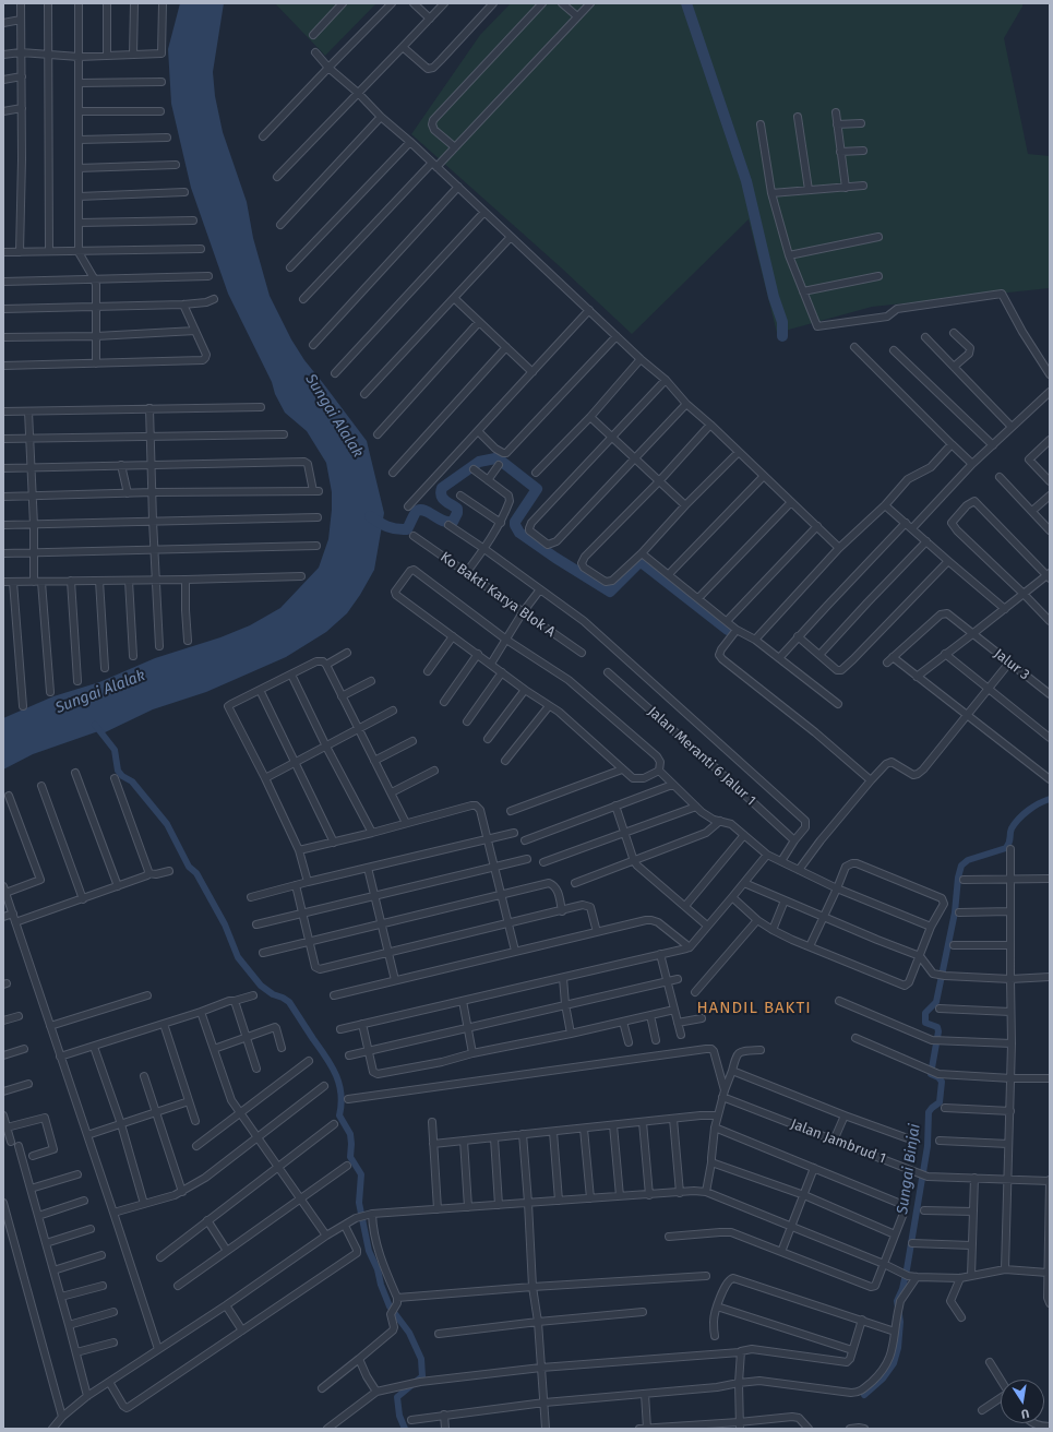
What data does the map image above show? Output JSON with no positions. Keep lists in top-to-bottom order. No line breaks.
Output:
{"streets":{"street":["Ko Bakti Karya Blok A","Jalur 3","Jalan Meranti 6 Jalur 1","Jalan Jambrud 1"]},"districts":["HANDIL BAKTI"],"water":["Sungai Alalak","Sungai Binjai"],"north":"bottom"}
